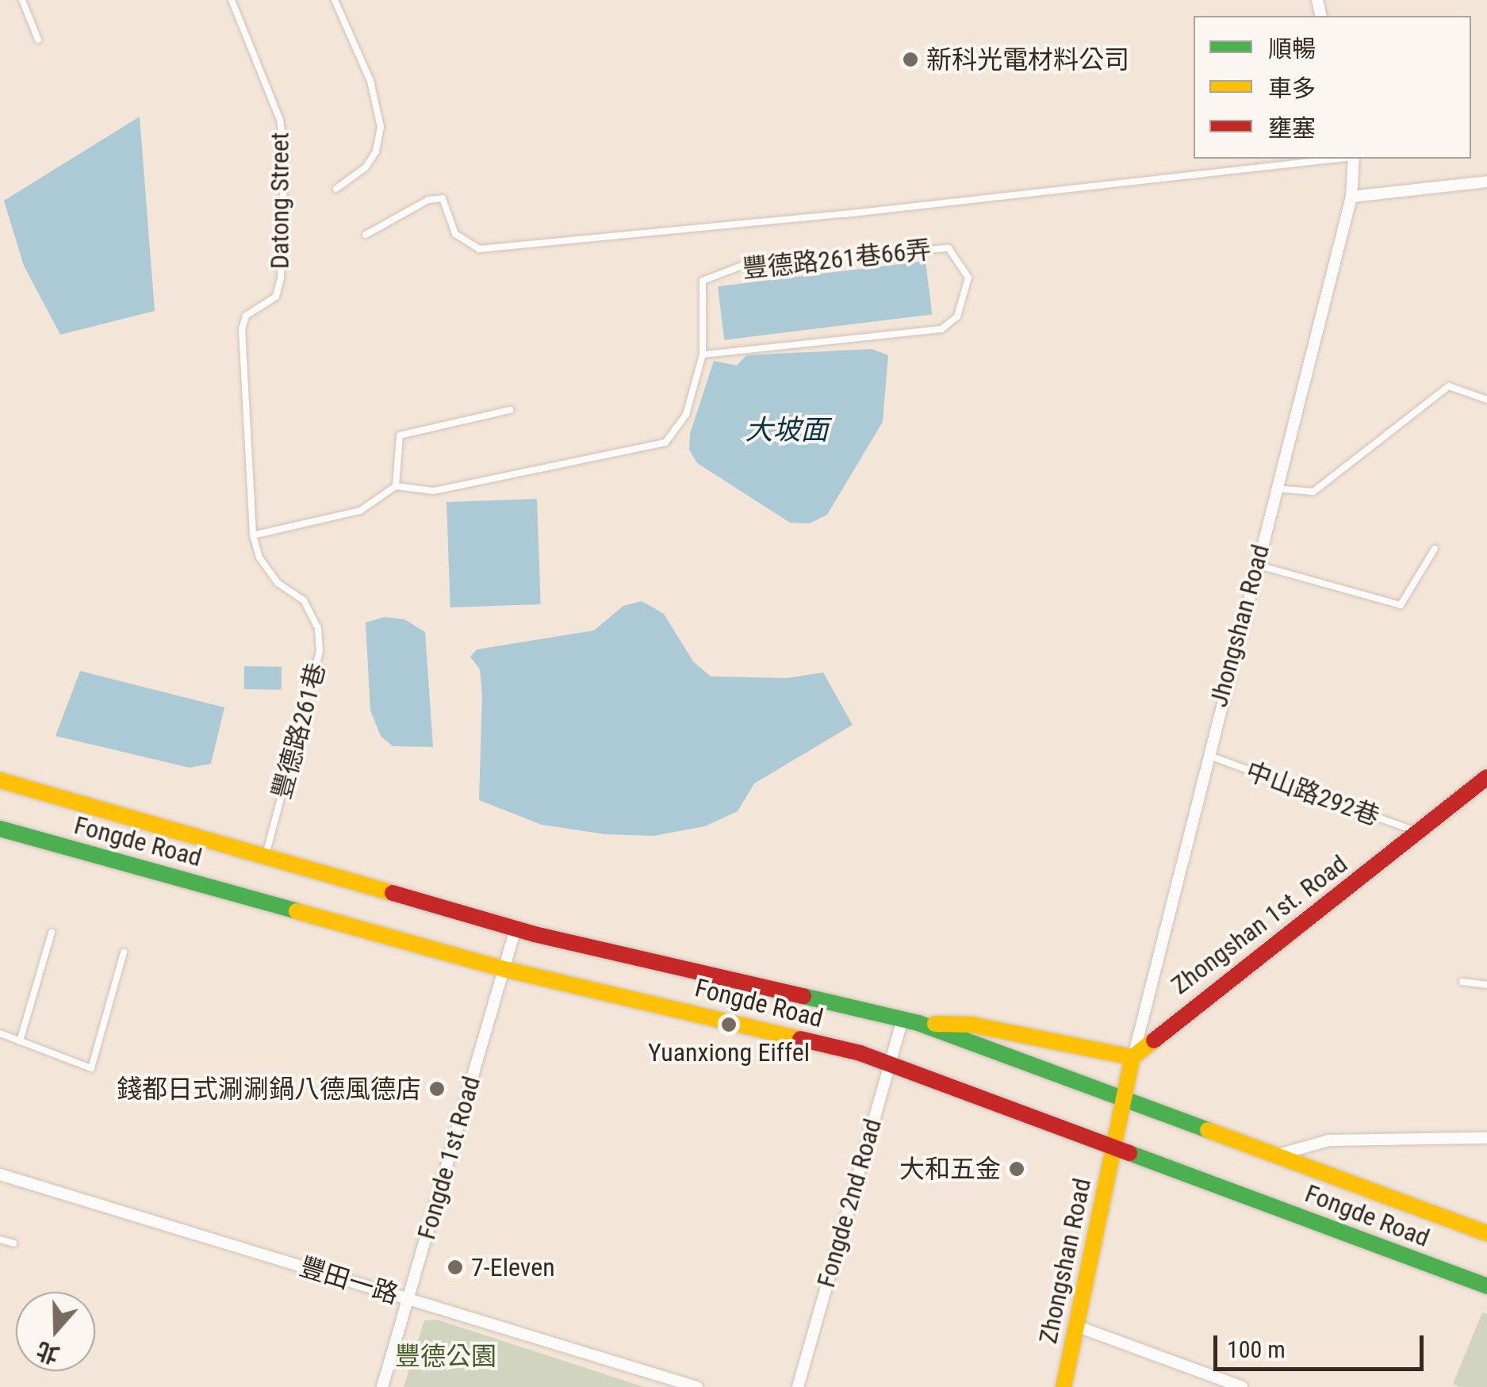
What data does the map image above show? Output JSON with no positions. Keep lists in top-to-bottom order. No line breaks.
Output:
{"streets":{"main road":["Fongde Road","Zhongshan 1st. Road","Zhongshan Road"],"street":["Jhongshan Road","Fongde 1st Road","Fongde 2nd Road","豐田一路"],"lane":["Datong Street","豐德路261巷66弄","豐德路261巷","中山路292巷"]},"crossings":[["Datong Street","豐德路261巷"],["Jhongshan Road","中山路292巷"],["Jhongshan Road","Zhongshan 1st. Road"],["豐德路261巷","Fongde Road"],["中山路292巷","Zhongshan 1st. Road"],["Fongde Road","Fongde 1st Road"],["Fongde Road","Fongde 2nd Road"],["Fongde Road","Zhongshan Road"],["Fongde 1st Road","豐田一路"]],"water":["大坡面"],"parks":["豐德公園"],"places":["新科光電材料公司","Yuanxiong Eiffel","錢都日式涮涮鍋八德風德店","大和五金","7-Eleven"],"legend":["順暢","車多","壅塞"],"scale_bar":"100 m","north":"bottom"}
